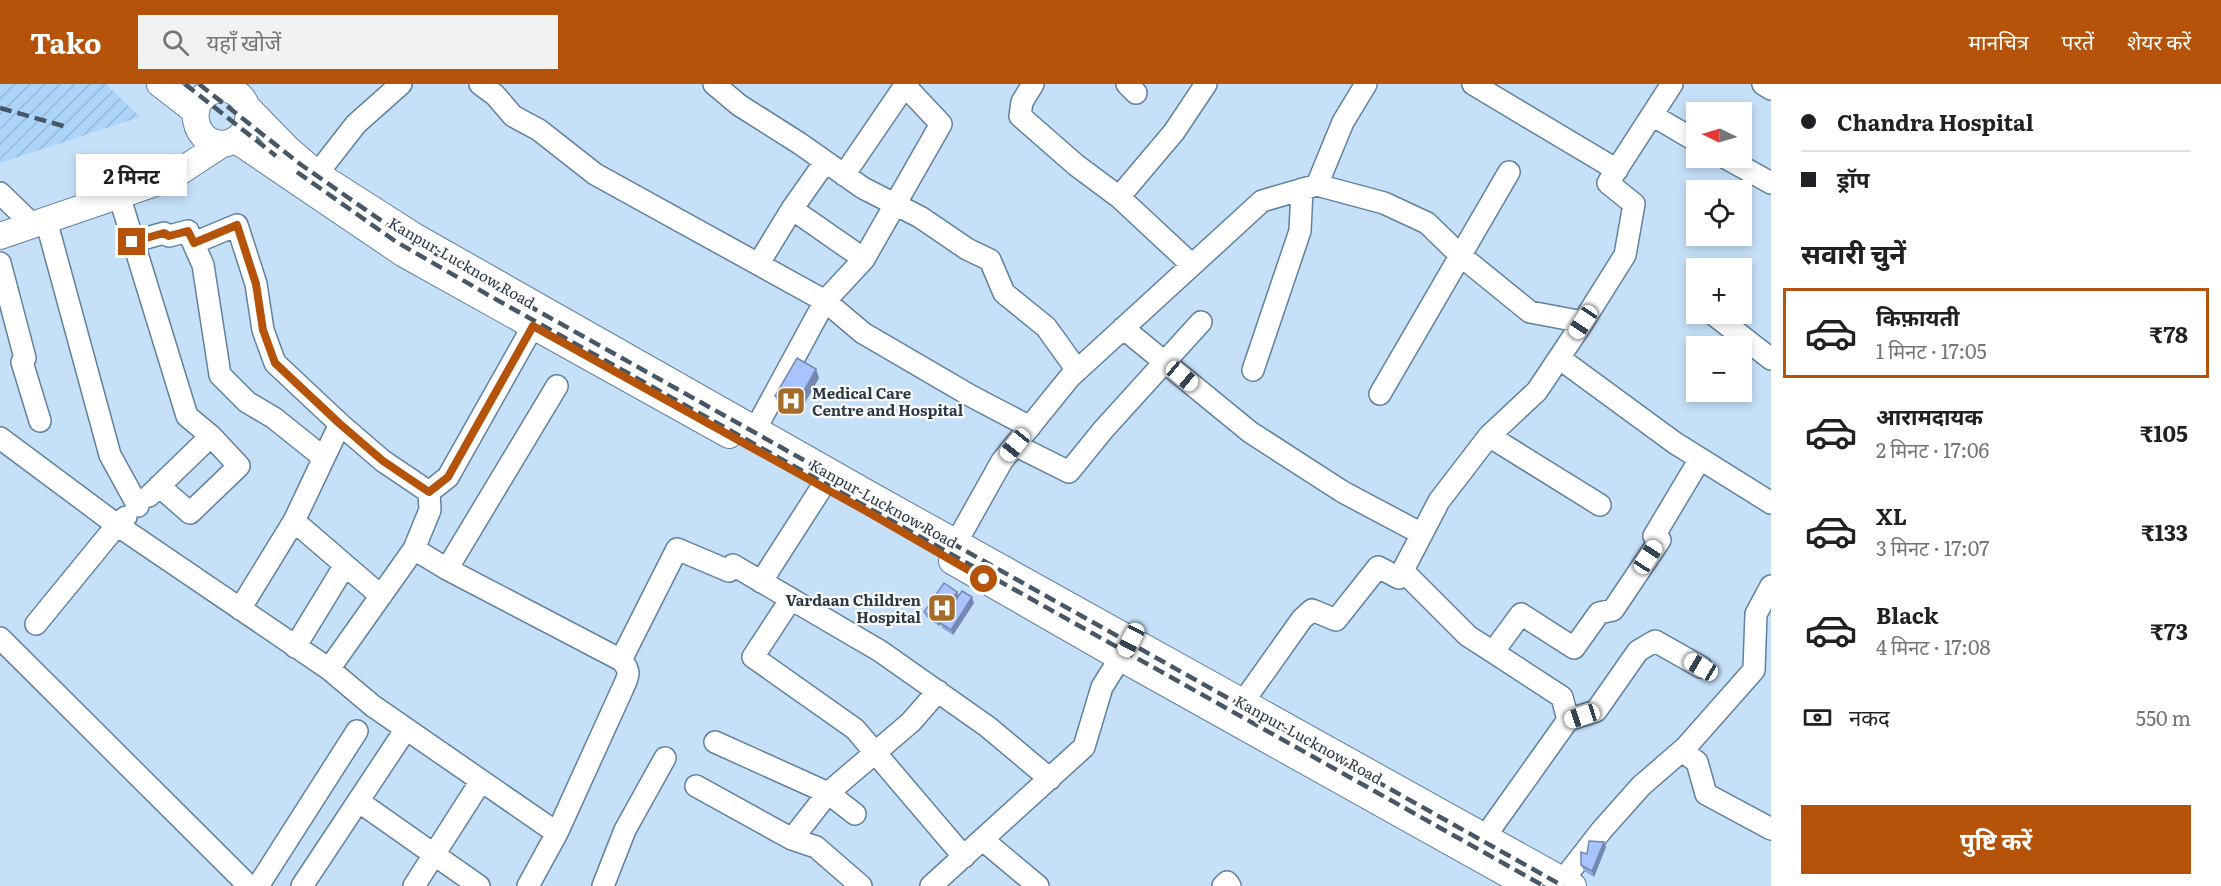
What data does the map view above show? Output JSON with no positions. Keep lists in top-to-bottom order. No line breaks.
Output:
{"streets":{"main road":["Kanpur-Lucknow Road"]},"places":{"hospital":["Medical Care Centre and Hospital","Vardaan Children Hospital"]},"north":"left","page":{"header":"Tako","search":"यहाँ खोजें","nav":["मानचित्र","परतें","शेयर करें"],"banner":["Chandra Hospital","ड्रॉप"],"map_buttons":["+","−"],"bubble":"2 मिनट","heading":"सवारी चुनें","list":[{"name":"किफ़ायती","note":"1 मिनट · 17:05","value":"₹78"},{"name":"आरामदायक","note":"2 मिनट · 17:06","value":"₹105"},{"name":"XL","note":"3 मिनट · 17:07","value":"₹133"},{"name":"Black","note":"4 मिनट · 17:08","value":"₹73"}],"pay":["नकद","550 m"],"buttons":"पुष्टि करें"}}
